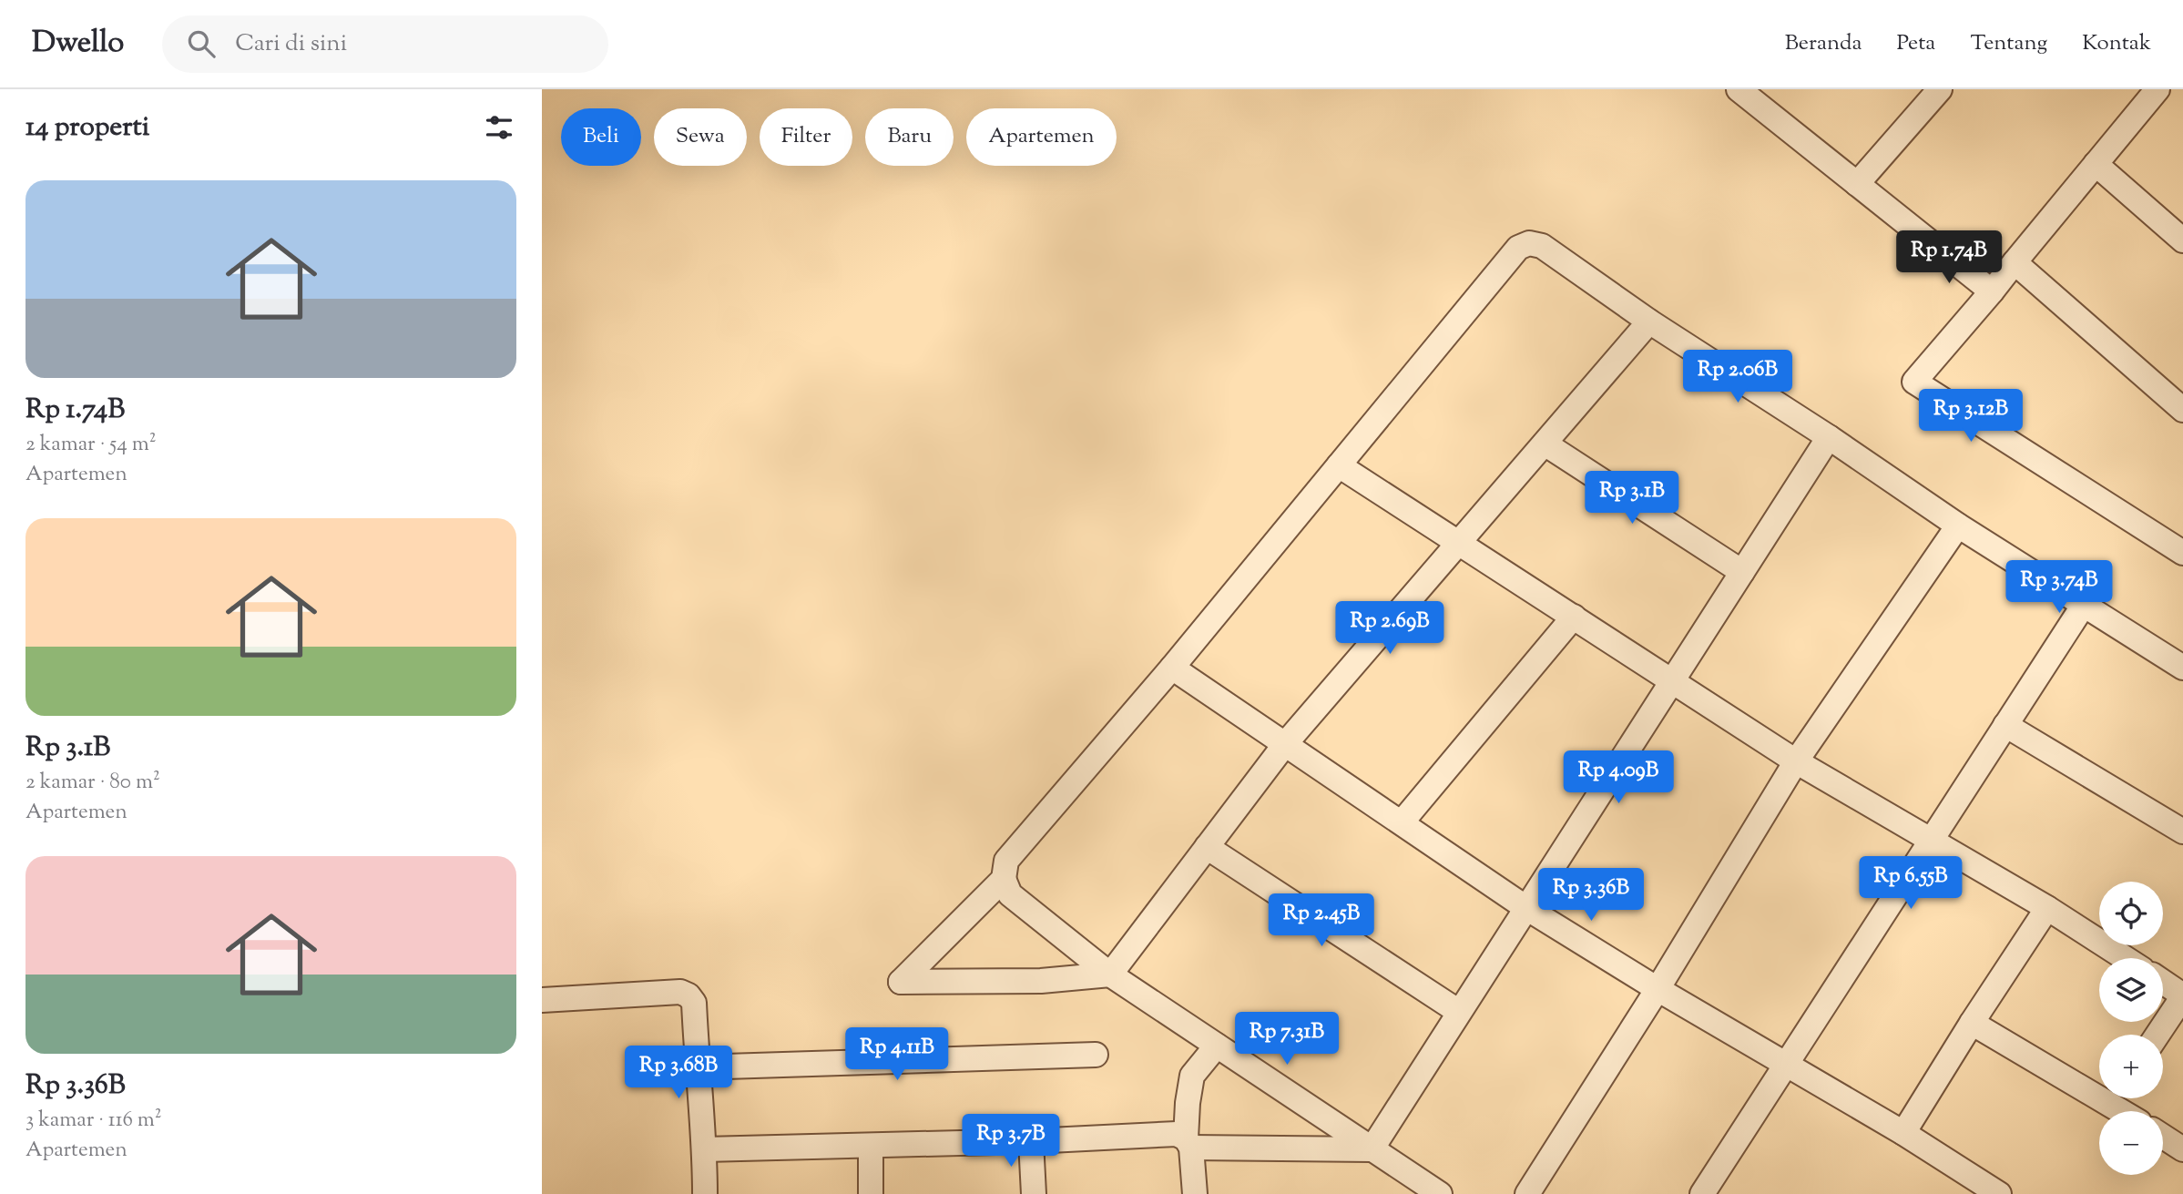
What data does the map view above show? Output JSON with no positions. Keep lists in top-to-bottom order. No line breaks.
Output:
{"page":{"header":"Dwello","search":"Cari di sini","nav":["Beranda","Peta","Tentang","Kontak"],"heading":"14 properti","chip":["Beli","Sewa","Filter","Baru","Apartemen"],"list":[{"name":"Rp 1.74B","note":"2 kamar · 54 m² · Apartemen"},{"name":"Rp 3.1B","note":"2 kamar · 80 m² · Apartemen"},{"name":"Rp 3.36B","note":"3 kamar · 116 m² · Apartemen"}],"price":["Rp 1.74B","Rp 2.06B","Rp 3.12B","Rp 3.1B","Rp 3.74B","Rp 2.69B","Rp 4.09B","Rp 6.55B","Rp 3.36B","Rp 2.45B","Rp 7.31B","Rp 4.11B","Rp 3.68B","Rp 3.7B"],"map_buttons":["+","−"]}}
